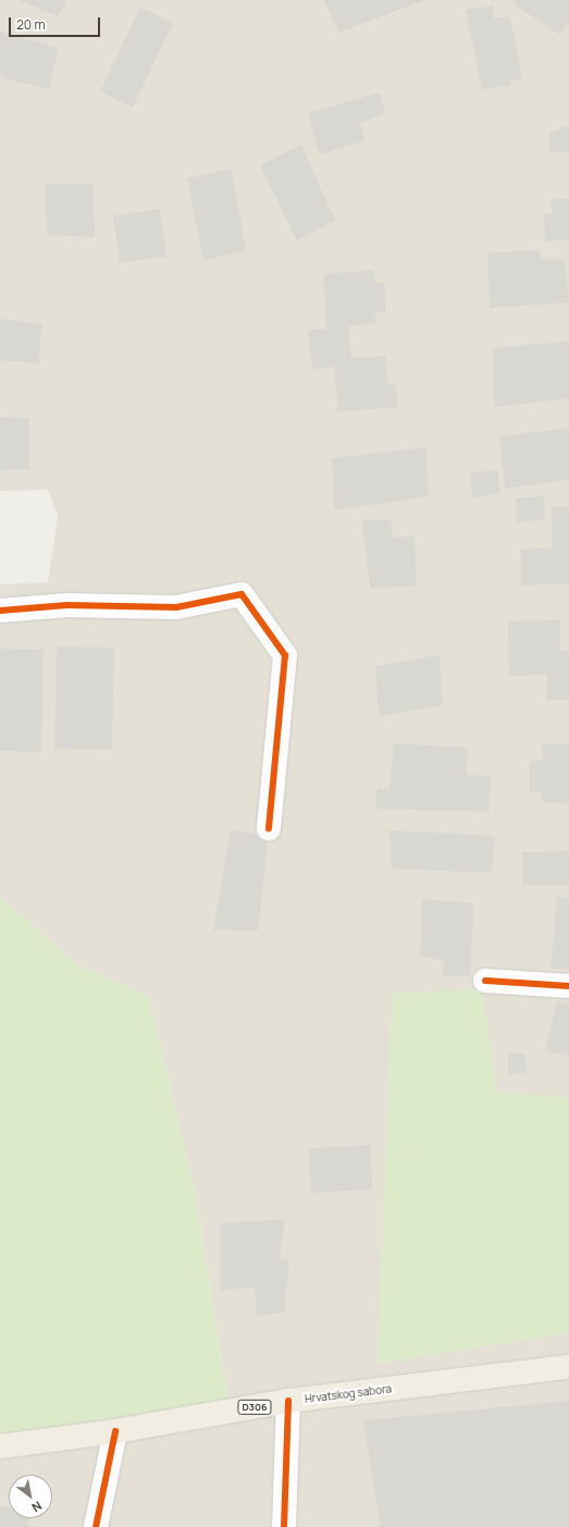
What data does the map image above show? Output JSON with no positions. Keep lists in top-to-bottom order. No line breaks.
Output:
{"streets":{"main road":["Hrvatskog sabora","D306"]},"scale_bar":"20 m","north":"bottom right"}
